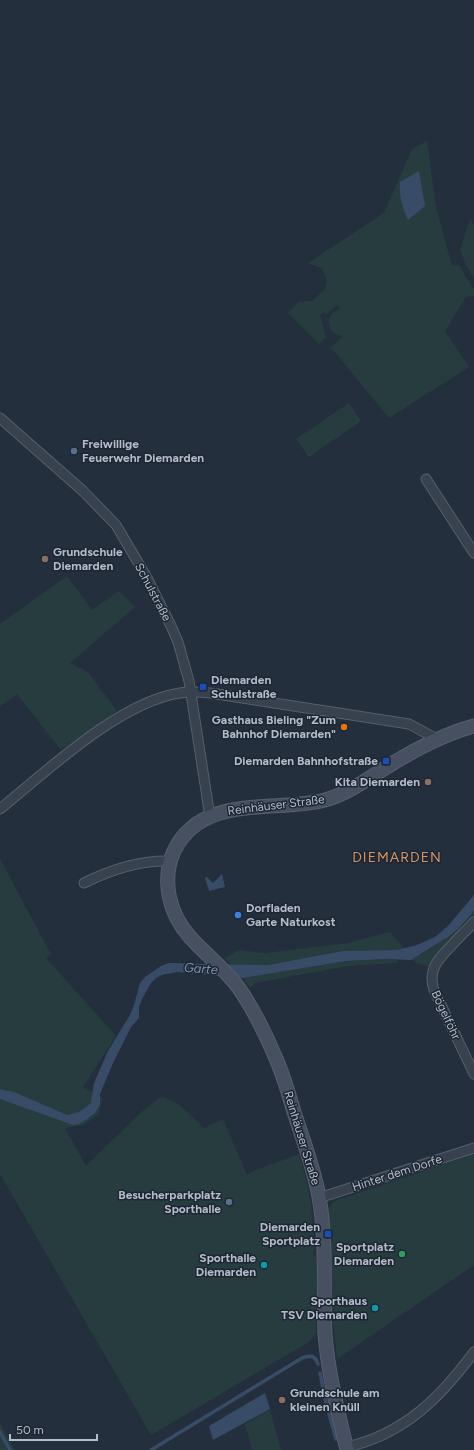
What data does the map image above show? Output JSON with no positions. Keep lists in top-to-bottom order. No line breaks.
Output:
{"streets":{"street":["Schulstraße","Reinhäuser Straße","Bögelföhr","Hinter dem Dorfe"]},"crossings":[["Schulstraße","Reinhäuser Straße"],["Reinhäuser Straße","Hinter dem Dorfe"]],"districts":["DIEMARDEN"],"water":["Garte"],"places":{"other":["Freiwillige Feuerwehr Diemarden","Grundschule Diemarden","Gasthaus Bieling \"Zum Bahnhof Diemarden\"","Kita Diemarden","Dorfladen Garte Naturkost","Besucherparkplatz Sporthalle","Sportplatz Diemarden","Sporthalle Diemarden","Sporthaus TSV Diemarden","Grundschule am kleinen Knüll"],"transit":["Diemarden Schulstraße","Diemarden Bahnhofstraße","Diemarden Sportplatz"]},"scale_bar":"50 m"}
